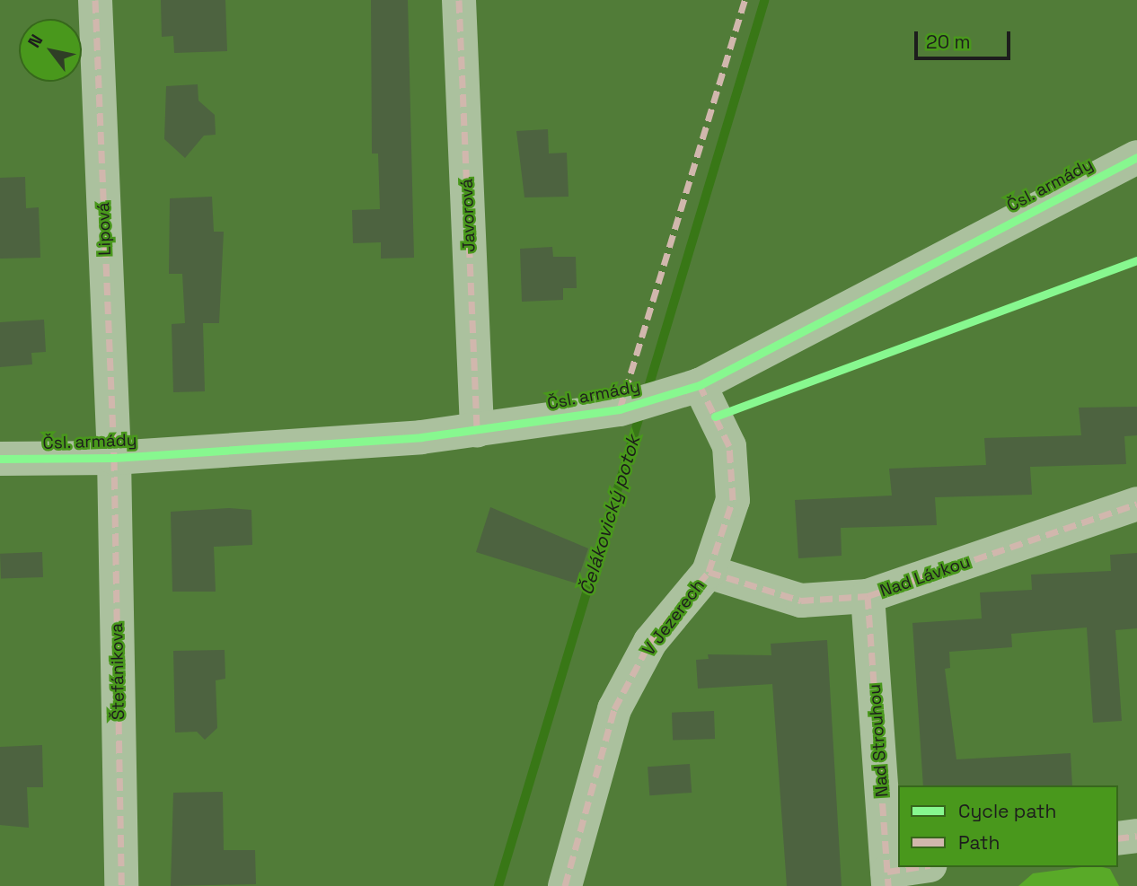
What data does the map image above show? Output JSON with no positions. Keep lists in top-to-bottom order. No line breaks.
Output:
{"streets":{"street":["Čsl. armády","Javorová","Lipová","Nad Lávkou","V Jezerech","Štefánikova","Nad Strouhou"]},"crossings":[["Čsl. armády","Javorová"],["Čsl. armády","Lipová"],["Čsl. armády","V Jezerech"],["Čsl. armády","Štefánikova"],["Lipová","Štefánikova"],["Nad Lávkou","V Jezerech"],["Nad Lávkou","Nad Strouhou"]],"water":["Čelákovický potok"],"legend":["Cycle path","Path"],"scale_bar":"20 m","north":"top left"}
